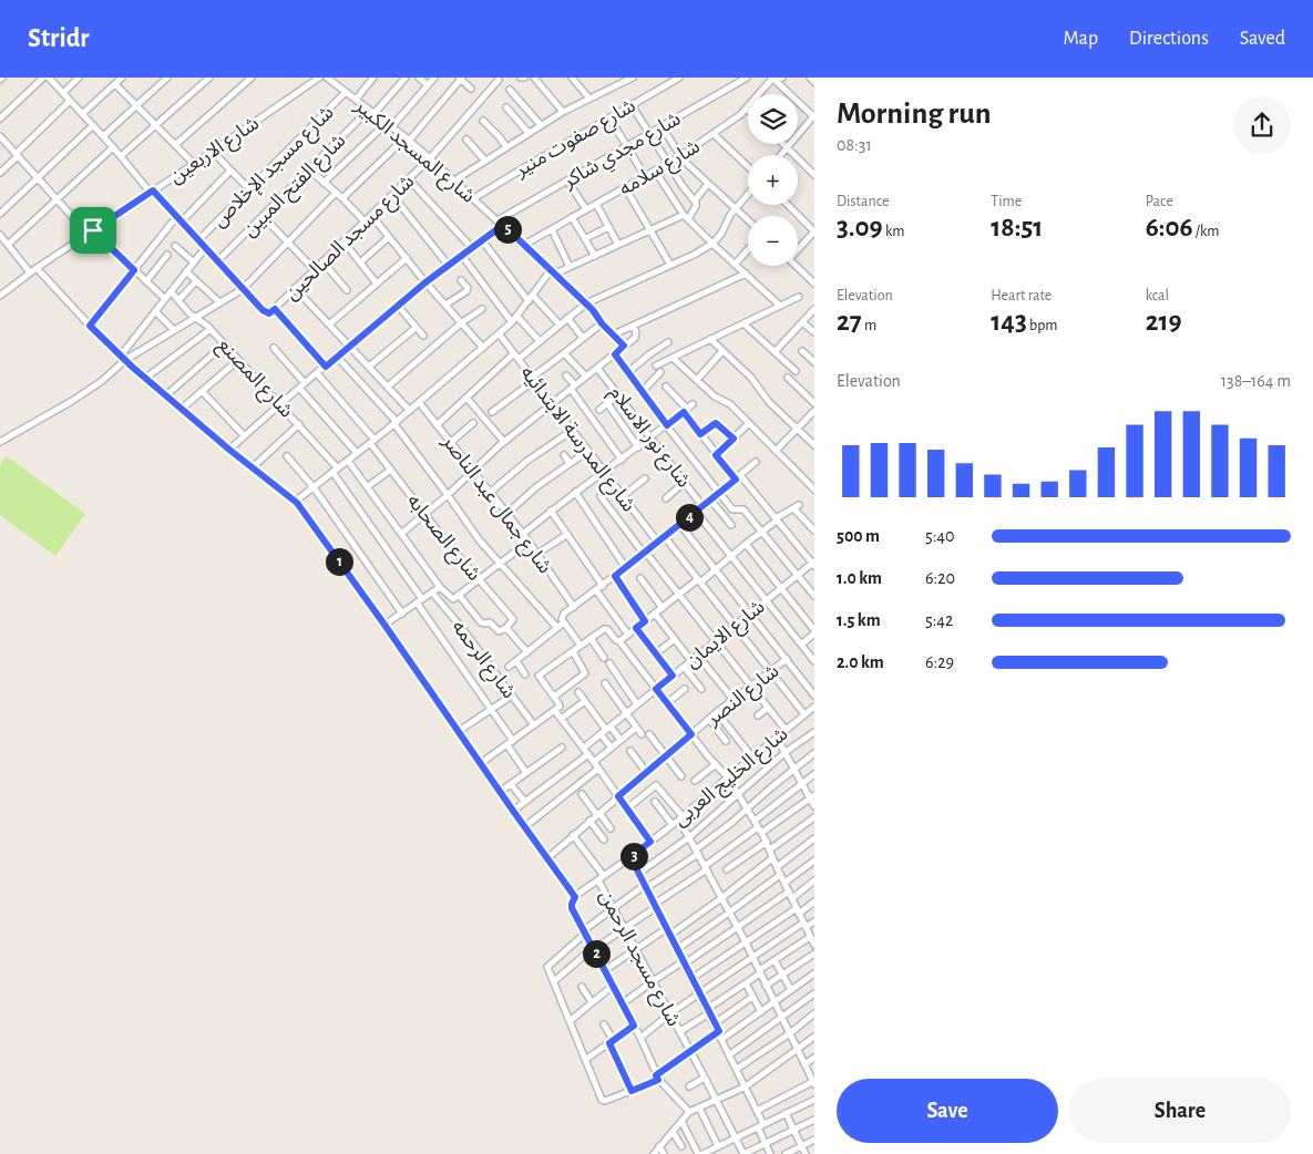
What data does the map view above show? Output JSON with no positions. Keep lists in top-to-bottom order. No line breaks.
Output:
{"streets":{"street":["شارع صفوت منير","شارع الاربعين","شارع مجدي شاكر","شارع المسجد الكبير","شارع مسجد الإخلاص","شارع سلامه","شارع الفتح المبين","شارع مسجد الصالحين","شارع المصنع","شارع نور الاسلام","شارع المدرسة الابتدائيه","شارع جمال عبد الناصر","شارع الصحابه","شارع الايمان","شارع الرحمه","شارع النصر","شارع الخليج العربى","شارع مسجد الرحمن"]},"crossings":[["شارع صفوت منير","شارع المسجد الكبير"],["شارع مجدي شاكر","شارع المسجد الكبير"],["شارع المسجد الكبير","شارع مسجد الإخلاص"],["شارع المسجد الكبير","شارع سلامه"],["شارع المسجد الكبير","شارع الفتح المبين"],["شارع المسجد الكبير","شارع مسجد الصالحين"],["شارع النصر","شارع مسجد الرحمن"],["شارع الخليج العربى","شارع مسجد الرحمن"]],"page":{"header":"Stridr","nav":["Map","Directions","Saved"],"heading":["Morning run","08:31"],"map_buttons":["+","−"],"stats":[["Distance","3.09 km"],["Time","18:51"],["Pace","6:06 /km"],["Elevation","27 m"],["Heart rate","143 bpm"],["kcal","219"]],"pins":["5","4","1","3","2"],"chart":["Elevation","138–164 m"],"list":[{"name":"500 m","note":"5:40"},{"name":"1.0 km","note":"6:20"},{"name":"1.5 km","note":"5:42"},{"name":"2.0 km","note":"6:29"}],"buttons":["Save","Share"]}}
